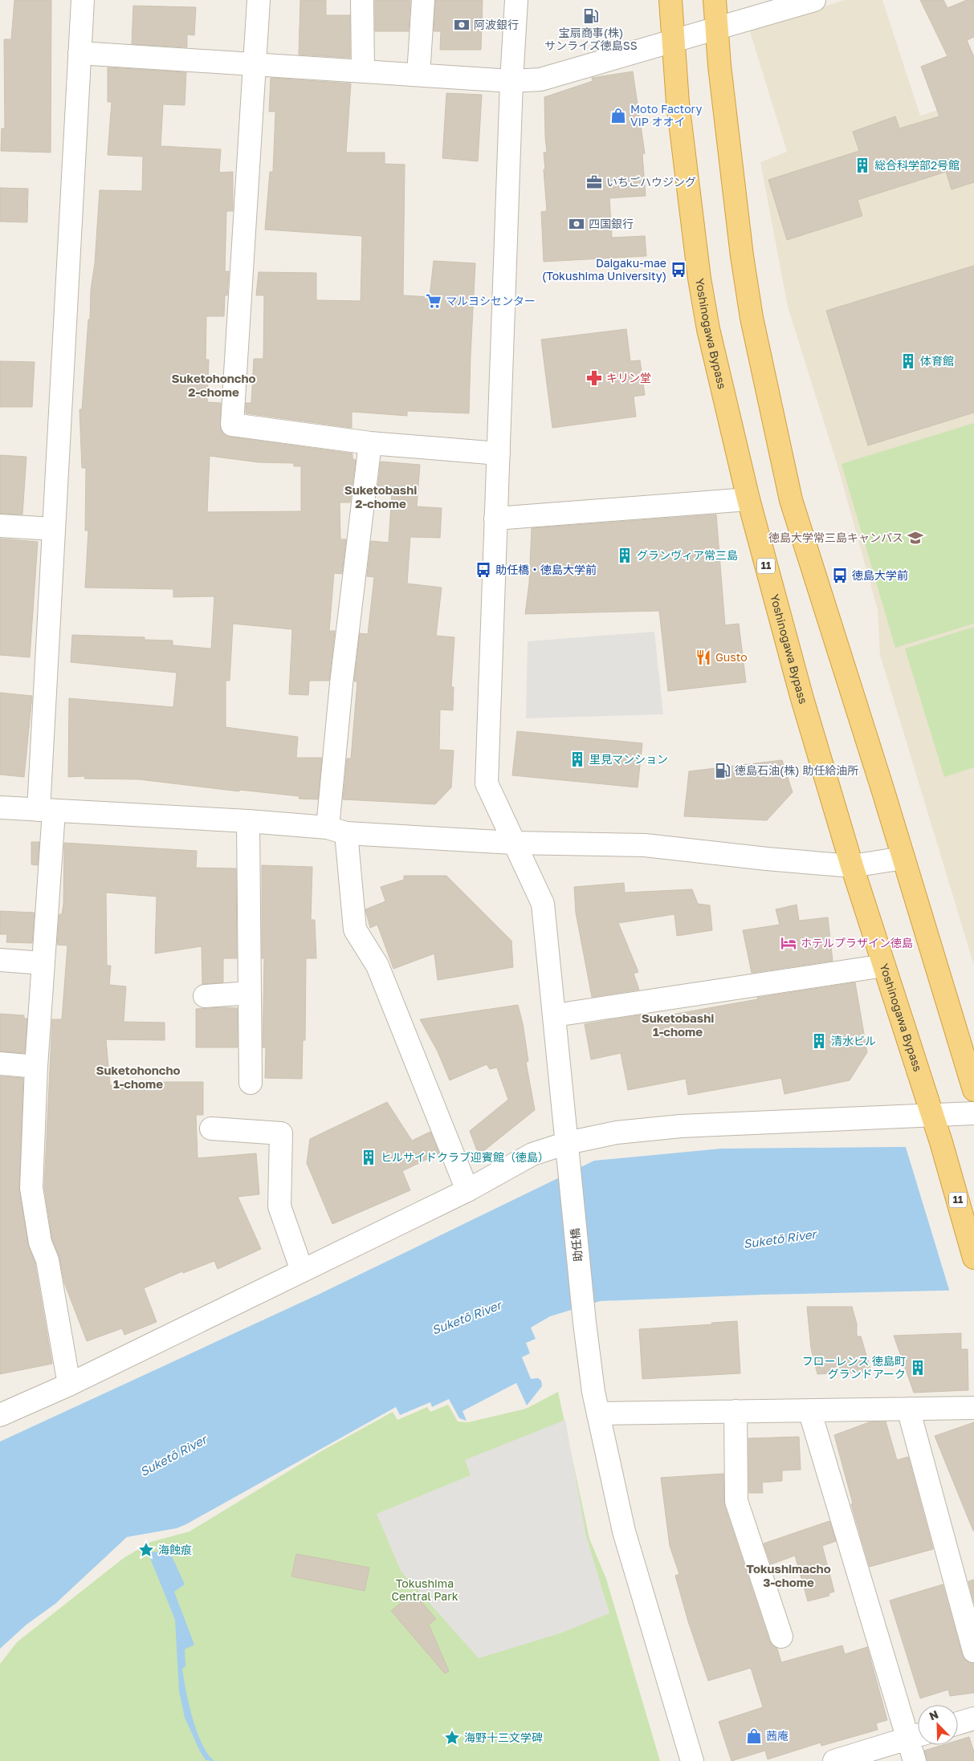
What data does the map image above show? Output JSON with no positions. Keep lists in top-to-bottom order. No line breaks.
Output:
{"streets":{"highway":["Yoshinogawa Bypass","11"],"street":["助任橋"]},"districts":["Suketohoncho 2-chome","Suketobashi 2-chome","Suketobashi 1-chome","Suketohoncho 1-chome","Tokushimacho 3-chome"],"water":["Suketō River"],"parks":["Tokushima Central Park"],"places":{"fuel station":["宝扇商事(株) サンライズ徳島SS","徳島石油(株) 助任給油所"],"bank":["阿波銀行","四国銀行"],"shop":["Moto Factory VIP オオイ","茜庵"],"building":["総合科学部2号館","体育館","グランヴィア常三島","里見マンション","清水ビル","ヒルサイドクラブ迎賓館（徳島）","フローレンス 徳島町 グランドアーク"],"office":["いちごハウジング"],"bus stop":["Daigaku-mae (Tokushima University)","助任橋・徳島大学前","徳島大学前"],"supermarket":["マルヨシセンター"],"pharmacy":["キリン堂"],"school or university":["徳島大学常三島キャンパス"],"restaurant":["Gusto"],"hotel":["ホテルプラザイン徳島"],"place":["海蝕痕","海野十三文学碑"]},"north":"top left"}
